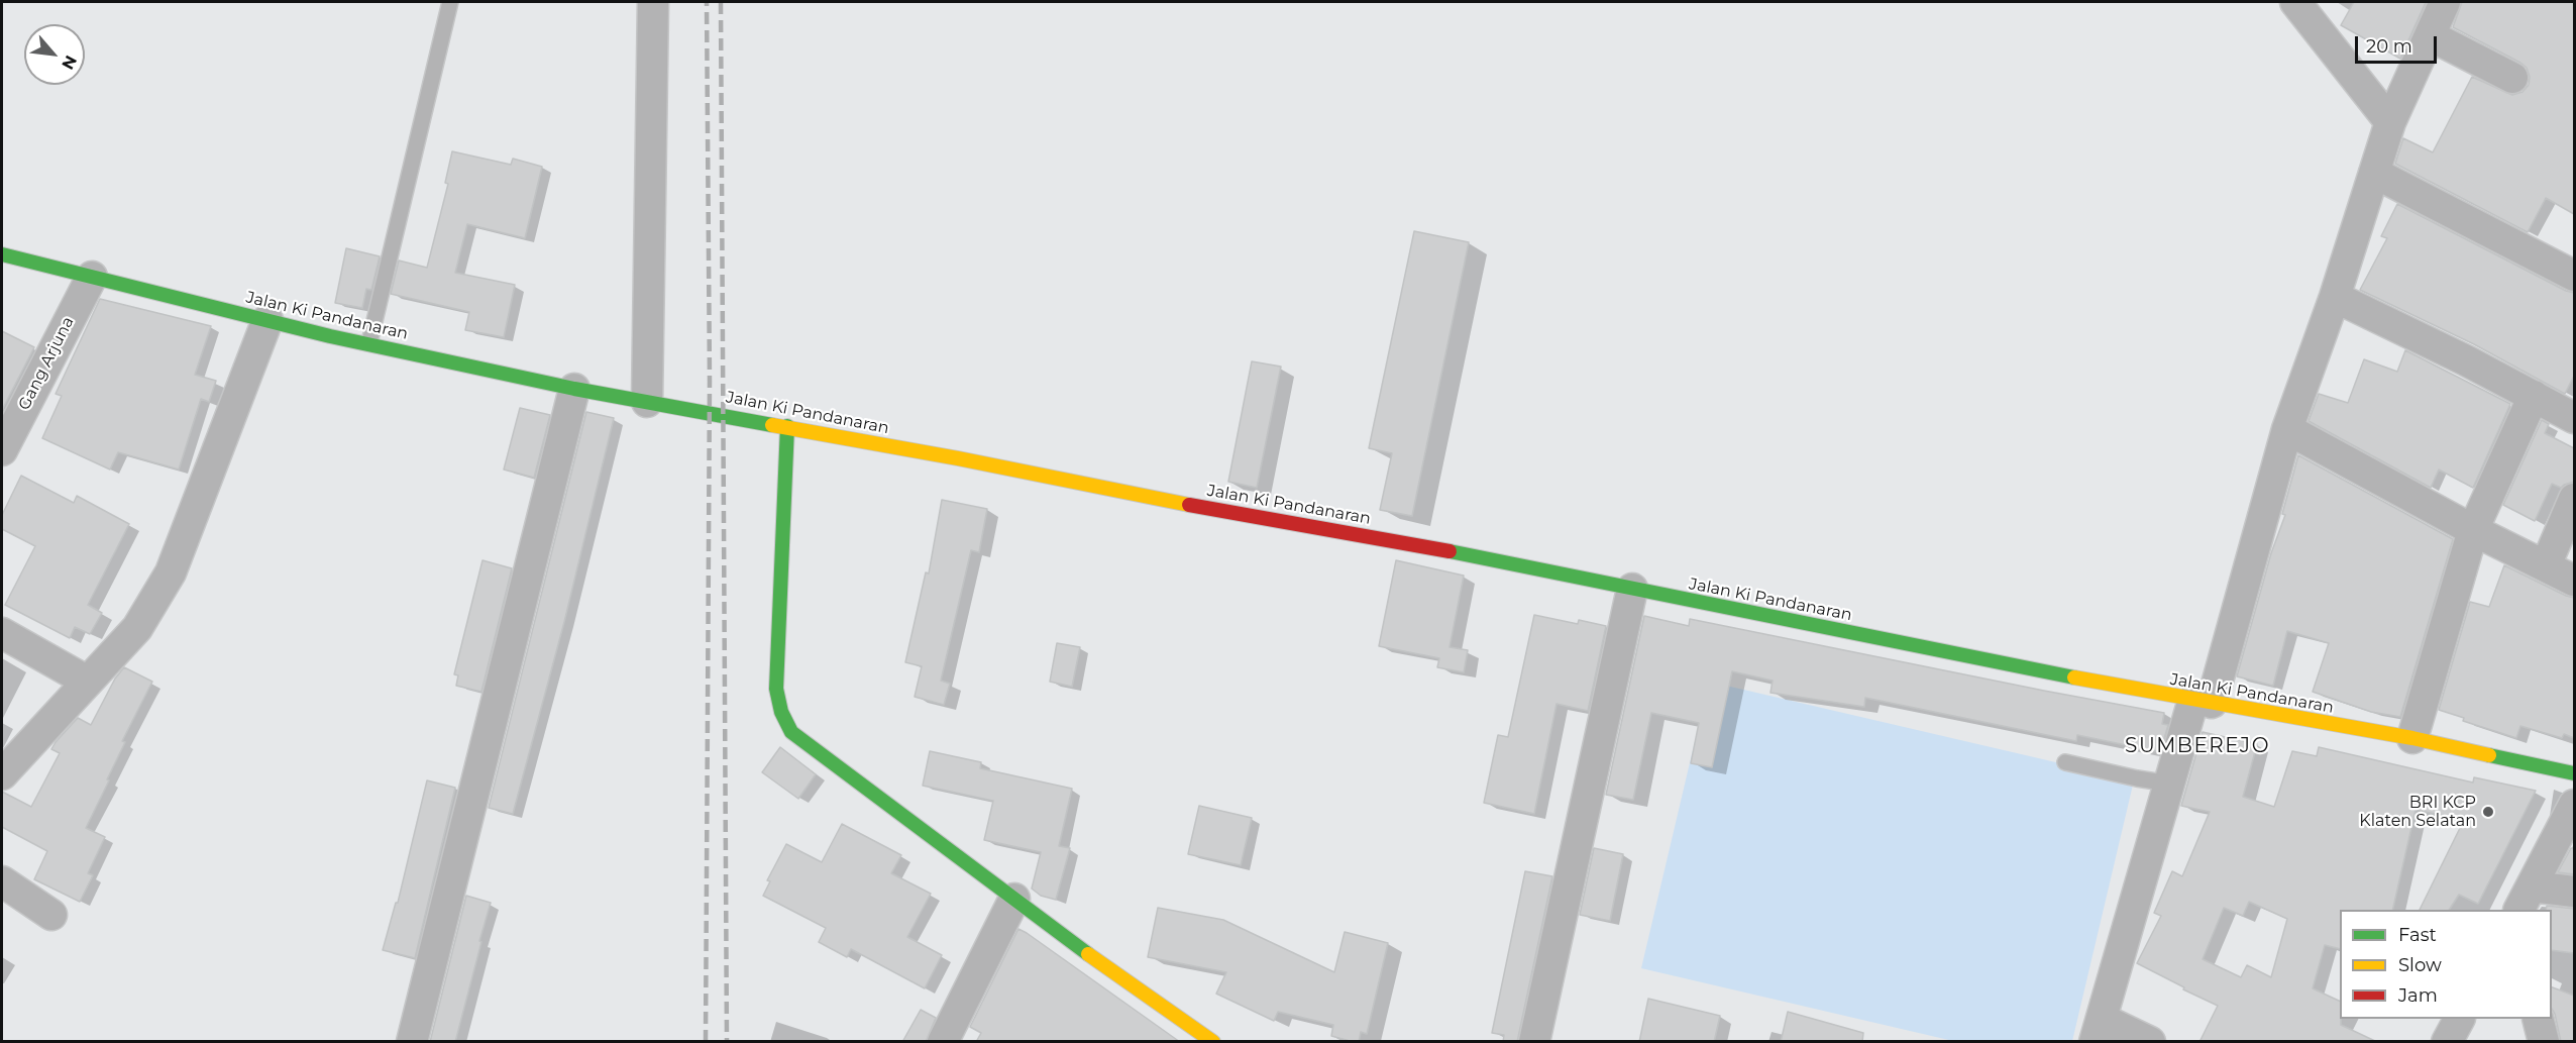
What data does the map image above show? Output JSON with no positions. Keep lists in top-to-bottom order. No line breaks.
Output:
{"streets":{"main road":["Jalan Ki Pandanaran"],"street":["Gang Arjuna"]},"crossings":[["Jalan Ki Pandanaran","Gang Arjuna"]],"districts":["SUMBEREJO"],"places":["BRI KCP Klaten Selatan"],"legend":["Fast","Slow","Jam"],"scale_bar":"20 m","north":"bottom right"}
